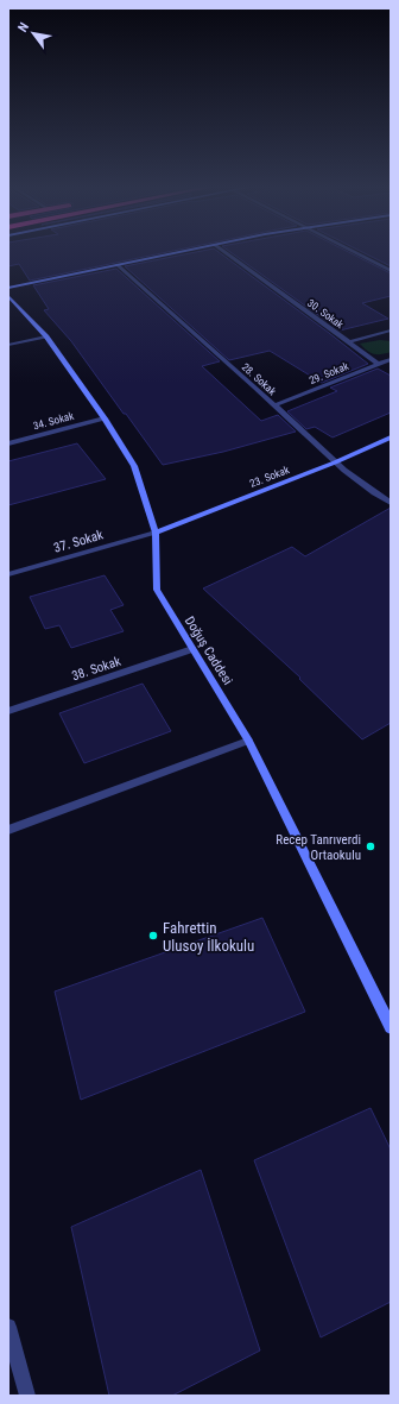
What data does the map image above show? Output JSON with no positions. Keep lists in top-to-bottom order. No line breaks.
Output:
{"streets":{"main road":["23. Sokak","Doğuş Caddesi"],"street":["30. Sokak","29. Sokak","28. Sokak","34. Sokak","37. Sokak","38. Sokak"]},"crossings":[["30. Sokak","29. Sokak"],["29. Sokak","28. Sokak"],["28. Sokak","23. Sokak"],["34. Sokak","Doğuş Caddesi"],["23. Sokak","37. Sokak"],["23. Sokak","Doğuş Caddesi"],["37. Sokak","Doğuş Caddesi"],["Doğuş Caddesi","38. Sokak"]],"places":["Recep Tanrıverdi Ortaokulu","Fahrettin Ulusoy İlkokulu"],"north":"top left"}
